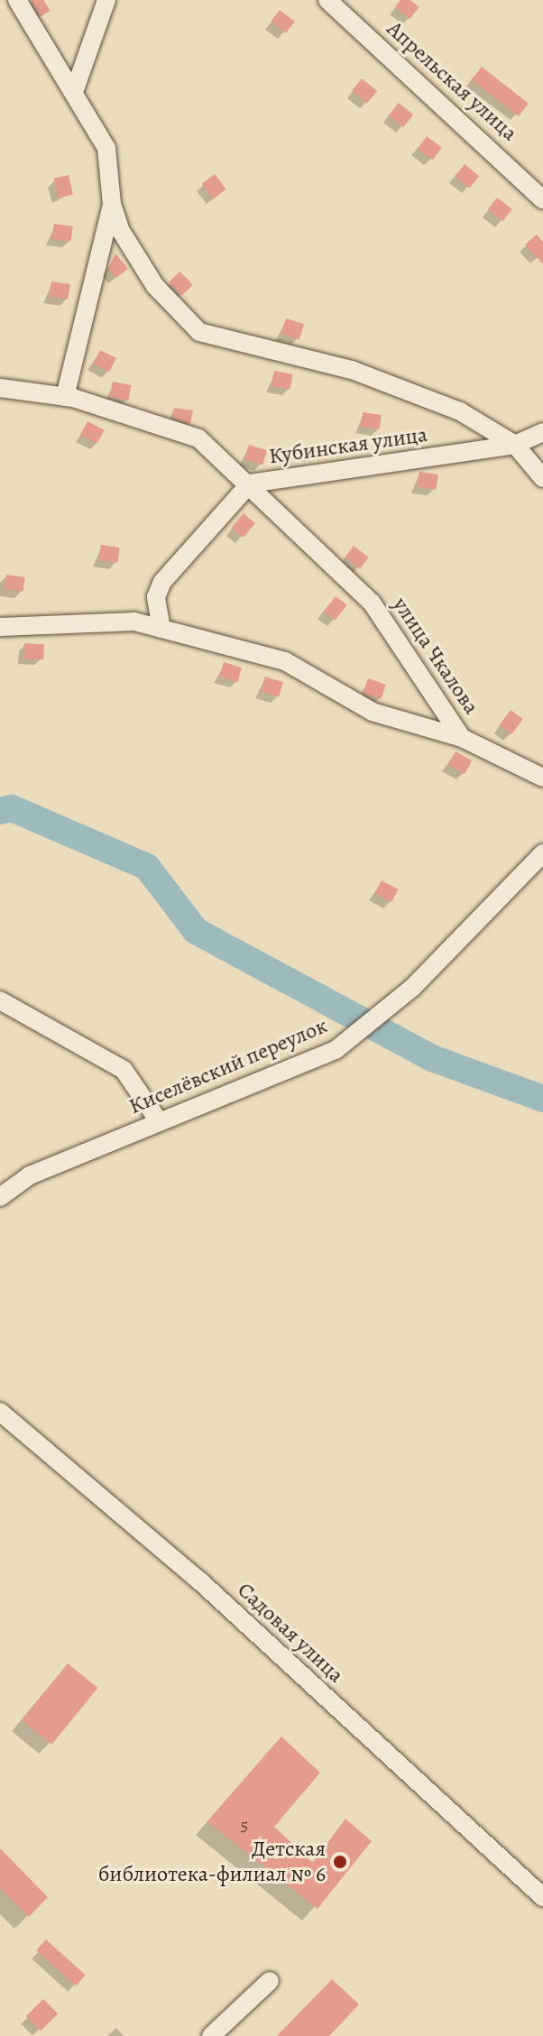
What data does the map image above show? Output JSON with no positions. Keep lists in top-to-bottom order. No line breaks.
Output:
{"streets":{"street":["Апрельская улица","Кубинская улица","улица Чкалова","Киселёвский переулок","Садовая улица"]},"crossings":[["Кубинская улица","улица Чкалова"]],"places":["Детская библиотека-филиал № 6"],"house_numbers":["5"]}
